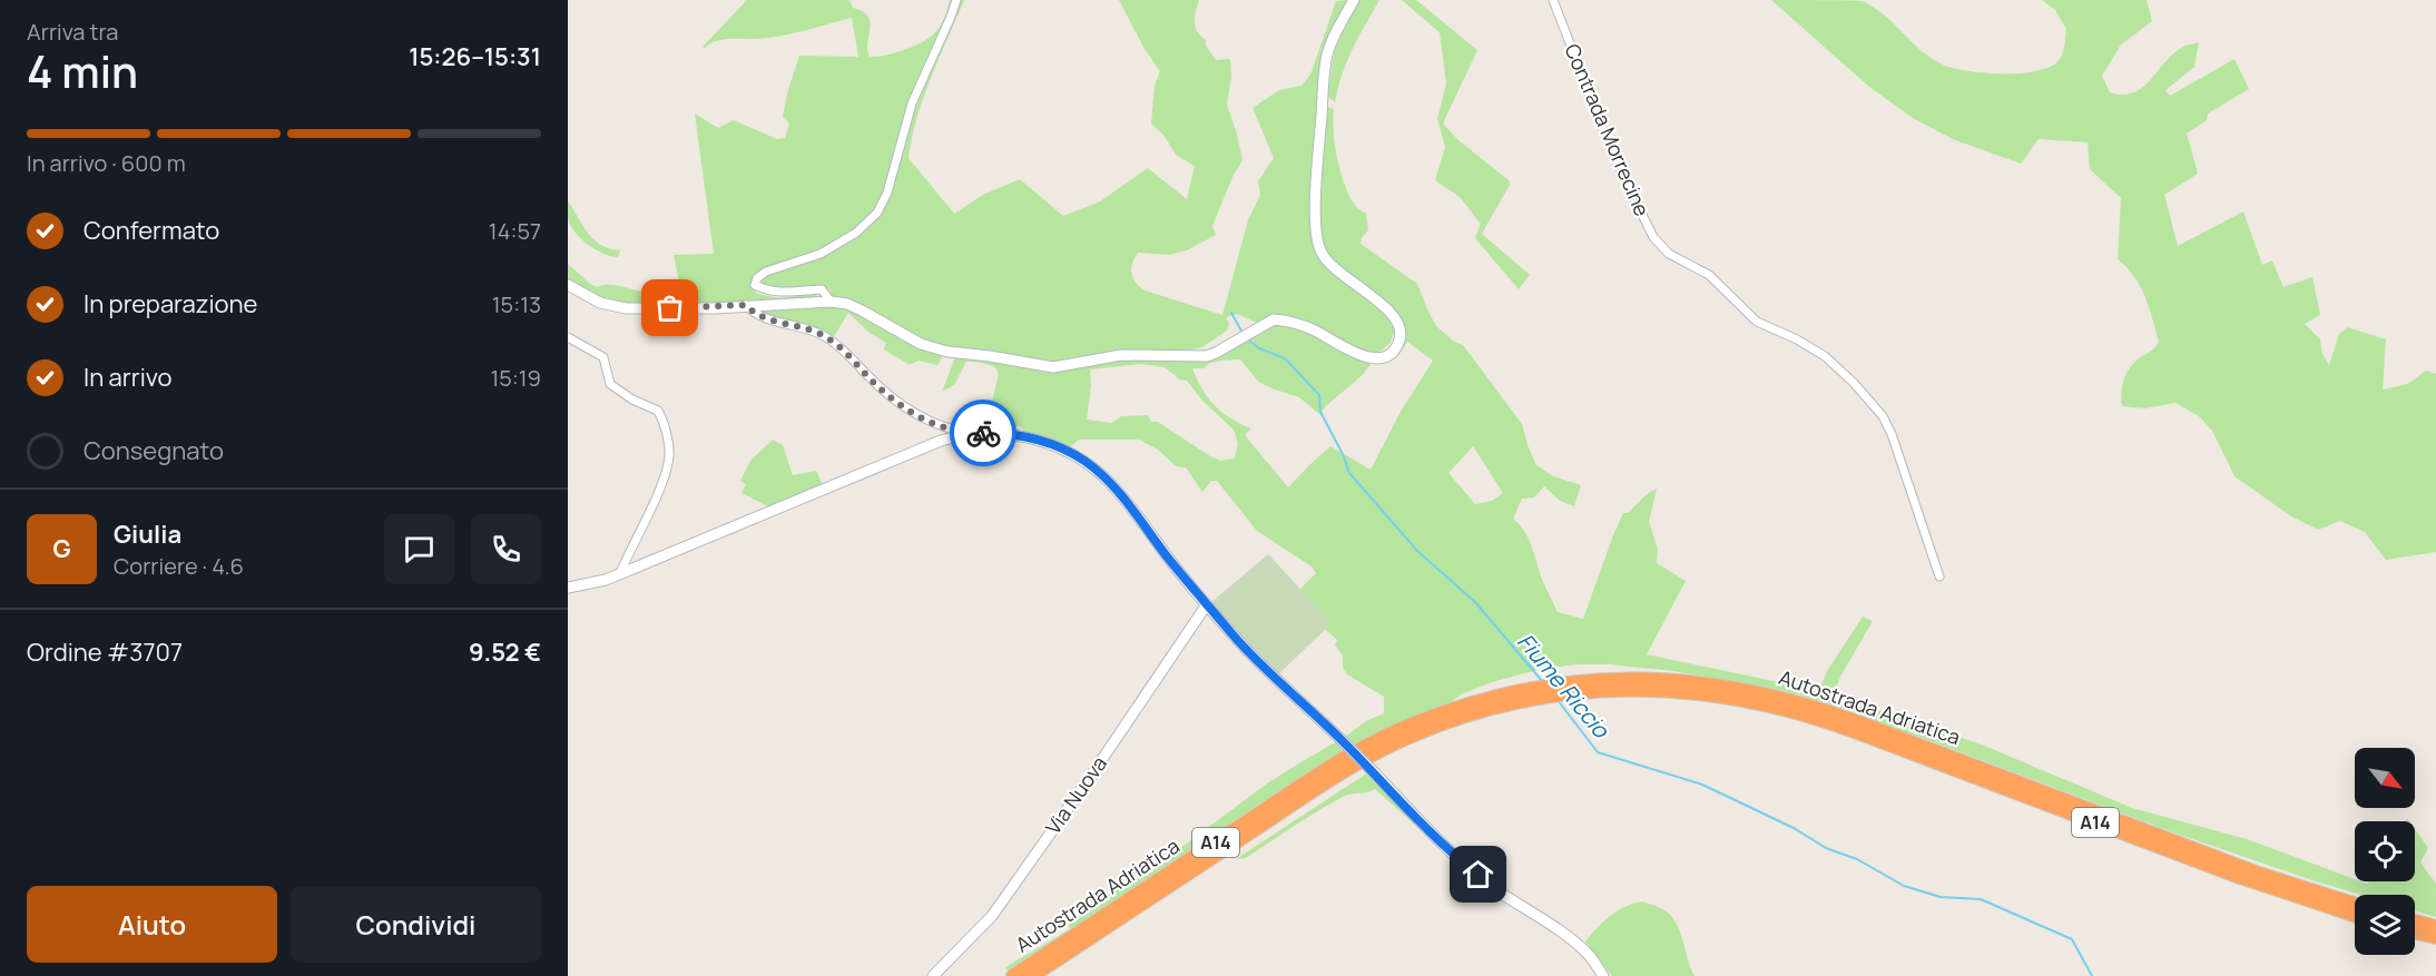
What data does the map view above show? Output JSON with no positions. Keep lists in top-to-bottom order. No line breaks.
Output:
{"streets":{"highway":["Autostrada Adriatica","A14"],"street":["Contrada Morrecine","Via Nuova"]},"water":["Fiume Riccio"],"north":"bottom right","page":{"heading":["4 min","Arriva tra","15:26–15:31"],"panel":["Giulia","Corriere · 4.6","Ordine #3707","9.52 €"],"bar":"In arrivo · 600 m","list":[["Confermato","14:57"],["In preparazione","15:13"],["In arrivo","15:19"],"Consegnato"],"round":"G","buttons":["Aiuto","Condividi"]}}
